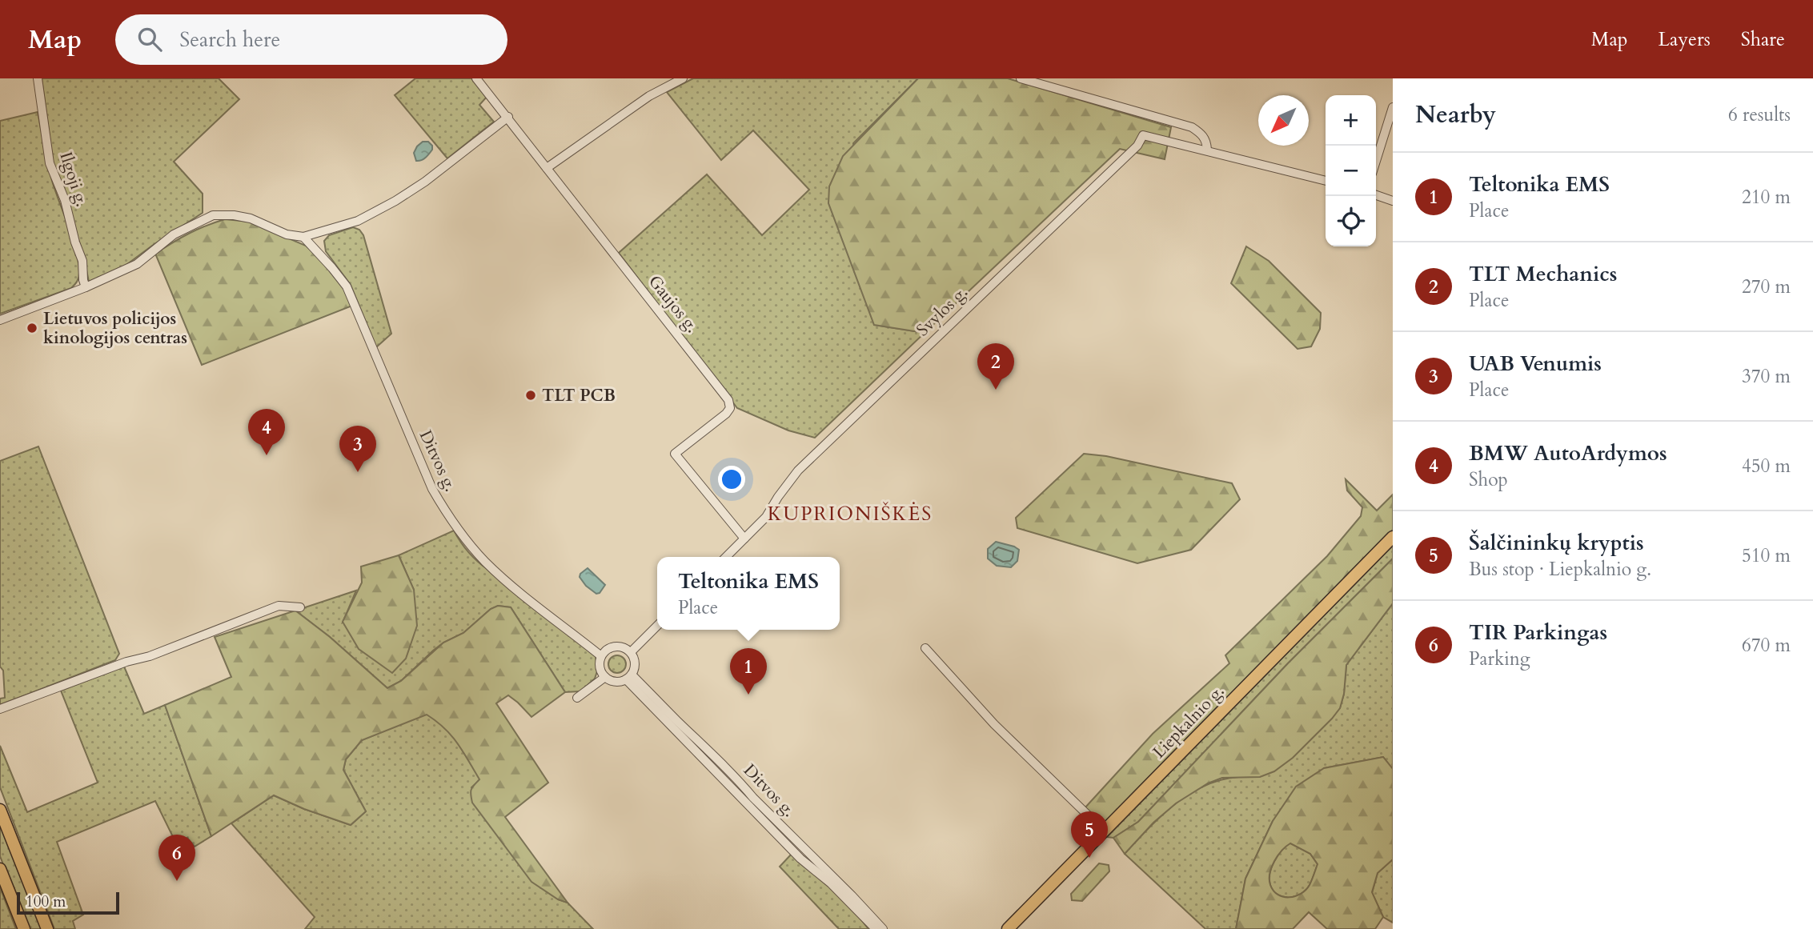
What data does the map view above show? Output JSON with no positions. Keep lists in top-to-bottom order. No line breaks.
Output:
{"streets":{"highway":["Liepkalnio g."],"street":["Ilgoji g.","Gaujos g.","Svylos g.","Ditvos g."]},"crossings":[["Gaujos g.","Svylos g."]],"districts":["KUPRIONIŠKĖS"],"places":["Lietuvos policijos kinologijos centras","TLT PCB"],"scale_bar":"100 m","north":"bottom left","page":{"header":"Map","search":"Search here","nav":["Map","Layers","Share"],"heading":["Nearby","6 results"],"map_buttons":["+","−"],"list":[{"mark":"1","name":"Teltonika EMS","note":"Place","value":"210 m"},{"mark":"2","name":"TLT Mechanics","note":"Place","value":"270 m"},{"mark":"3","name":"UAB Venumis","note":"Place","value":"370 m"},{"mark":"4","name":"BMW AutoArdymos","note":"Shop","value":"450 m"},{"mark":"5","name":"Šalčininkų kryptis","note":"Bus stop · Liepkalnio g.","value":"510 m"},{"mark":"6","name":"TIR Parkingas","note":"Parking","value":"670 m"}],"pins":["2","4","3","1","5","6"],"popup":["Teltonika EMS","Place"],"scale":"100 m"}}
